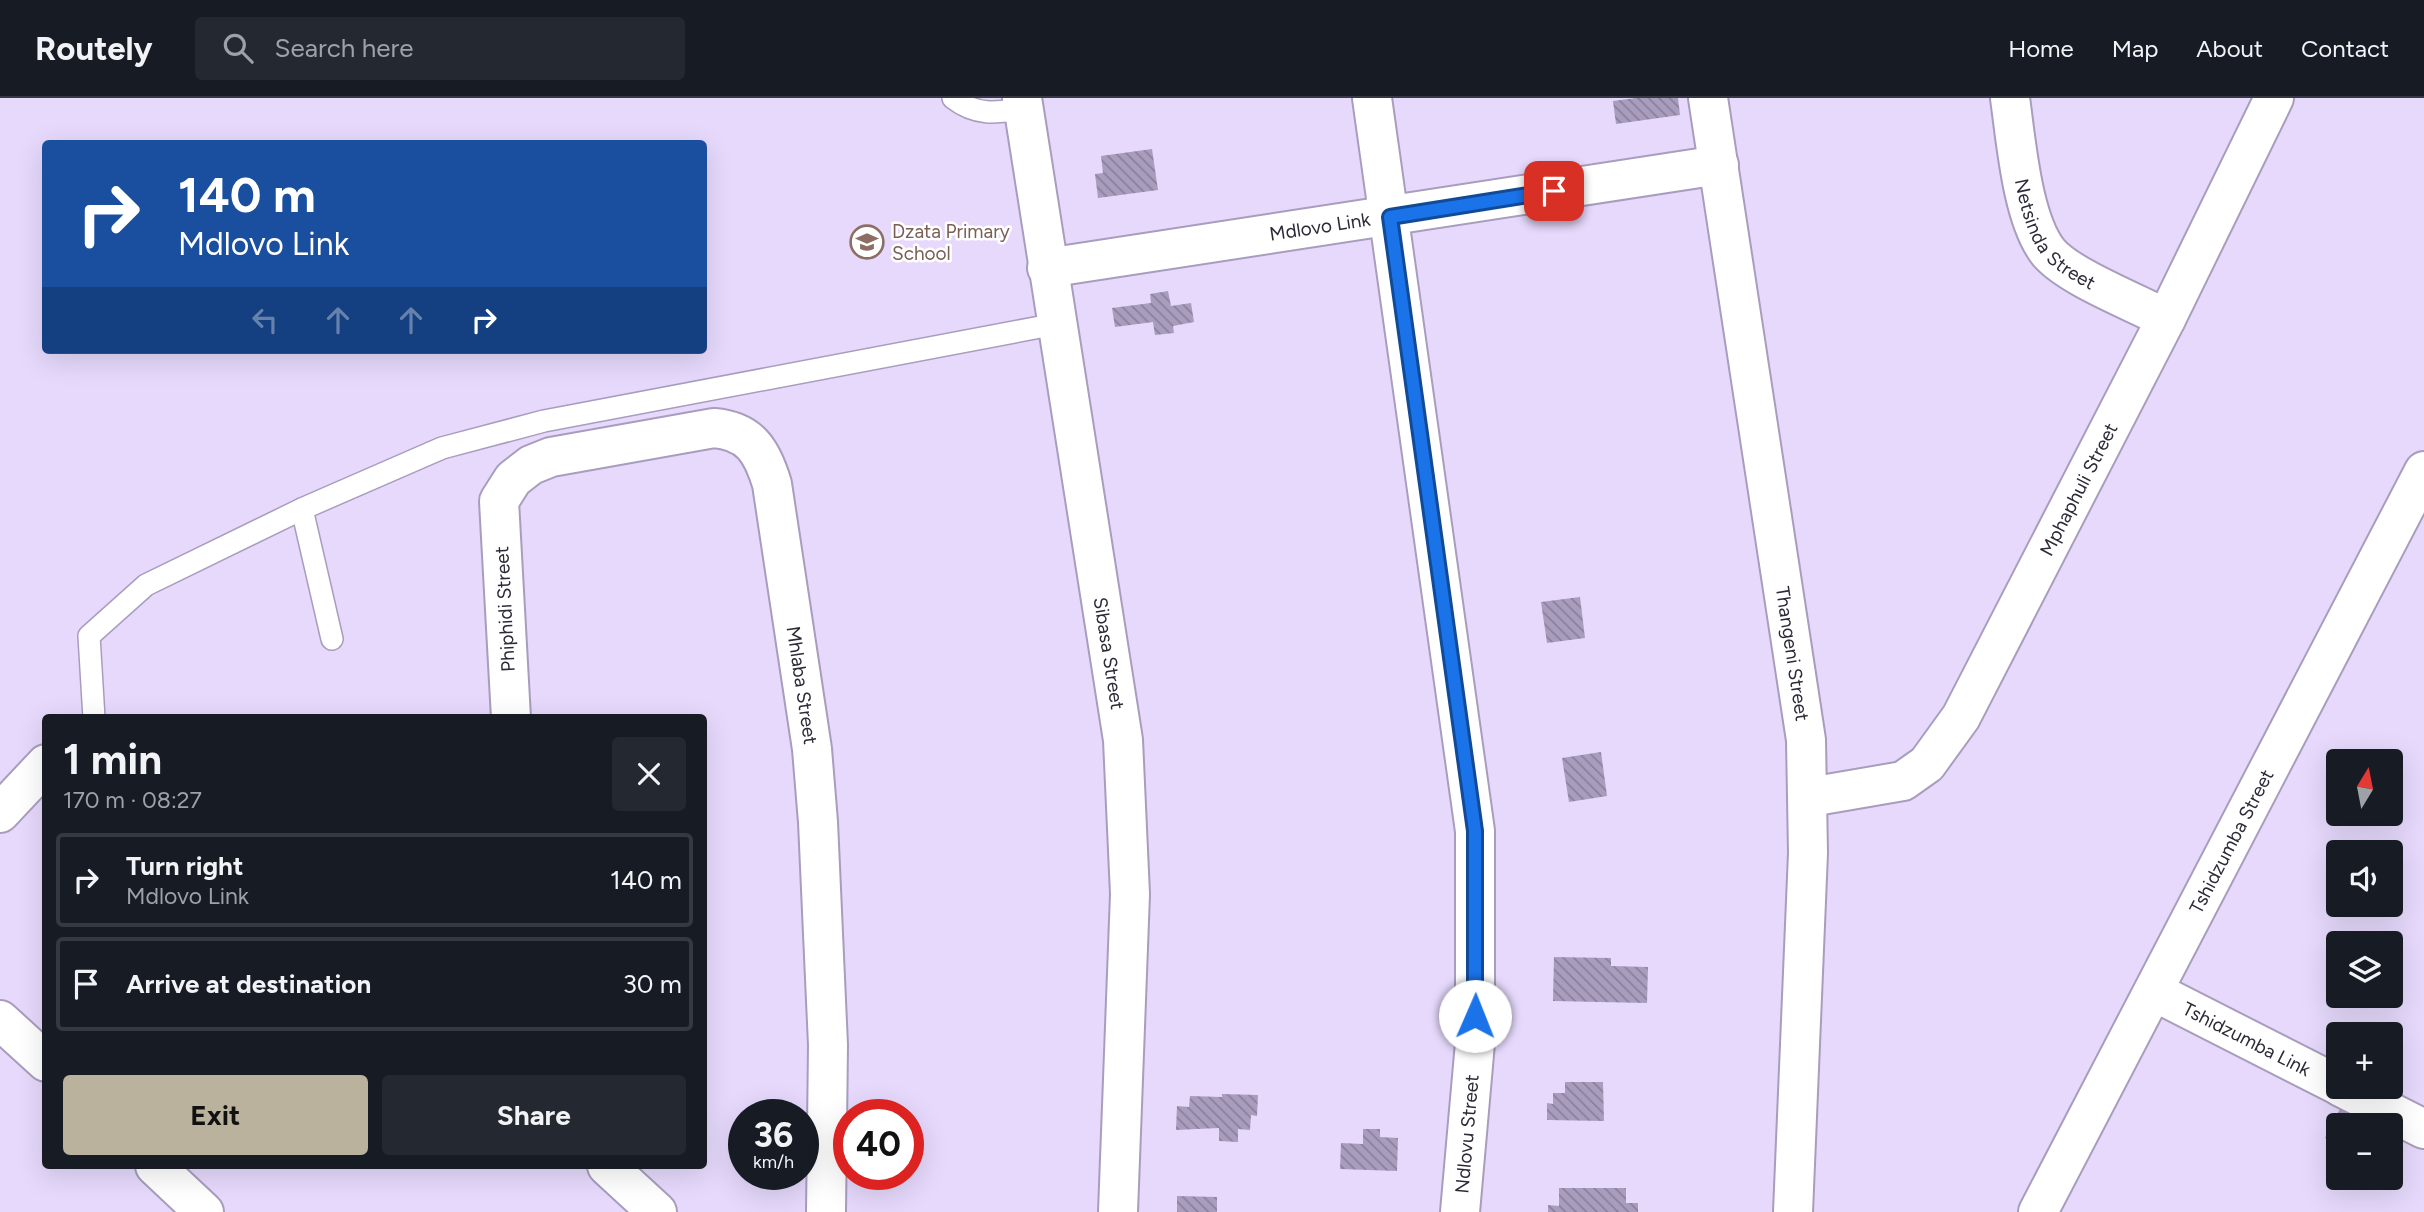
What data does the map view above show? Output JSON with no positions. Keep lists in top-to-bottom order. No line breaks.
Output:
{"streets":{"street":["Mdlovo Link","Netsinda Street","Mphaphuli Street","Phiphidi Street","Sibasa Street","Thangeni Street","Mhlaba Street","Tshidzumba Street","Tshidzumba Link","Ndlovu Street"]},"crossings":[["Mdlovo Link","Sibasa Street"],["Mdlovo Link","Thangeni Street"],["Mdlovo Link","Ndlovu Street"],["Netsinda Street","Mphaphuli Street"],["Mphaphuli Street","Thangeni Street"],["Phiphidi Street","Mhlaba Street"],["Tshidzumba Street","Tshidzumba Link"]],"places":{"school or university":["Dzata Primary School"]},"north":"top","page":{"header":"Routely","search":"Search here","nav":["Home","Map","About","Contact"],"turn":["140 m","Mdlovo Link"],"heading":["1 min","170 m · 08:27"],"map_buttons":["+","−"],"list":[{"name":"Turn right","note":"Mdlovo Link","value":"140 m"},{"name":"Arrive at destination","value":"30 m"}],"buttons":["Exit","Share"],"speed":"36 km/h","limit":"40"}}
